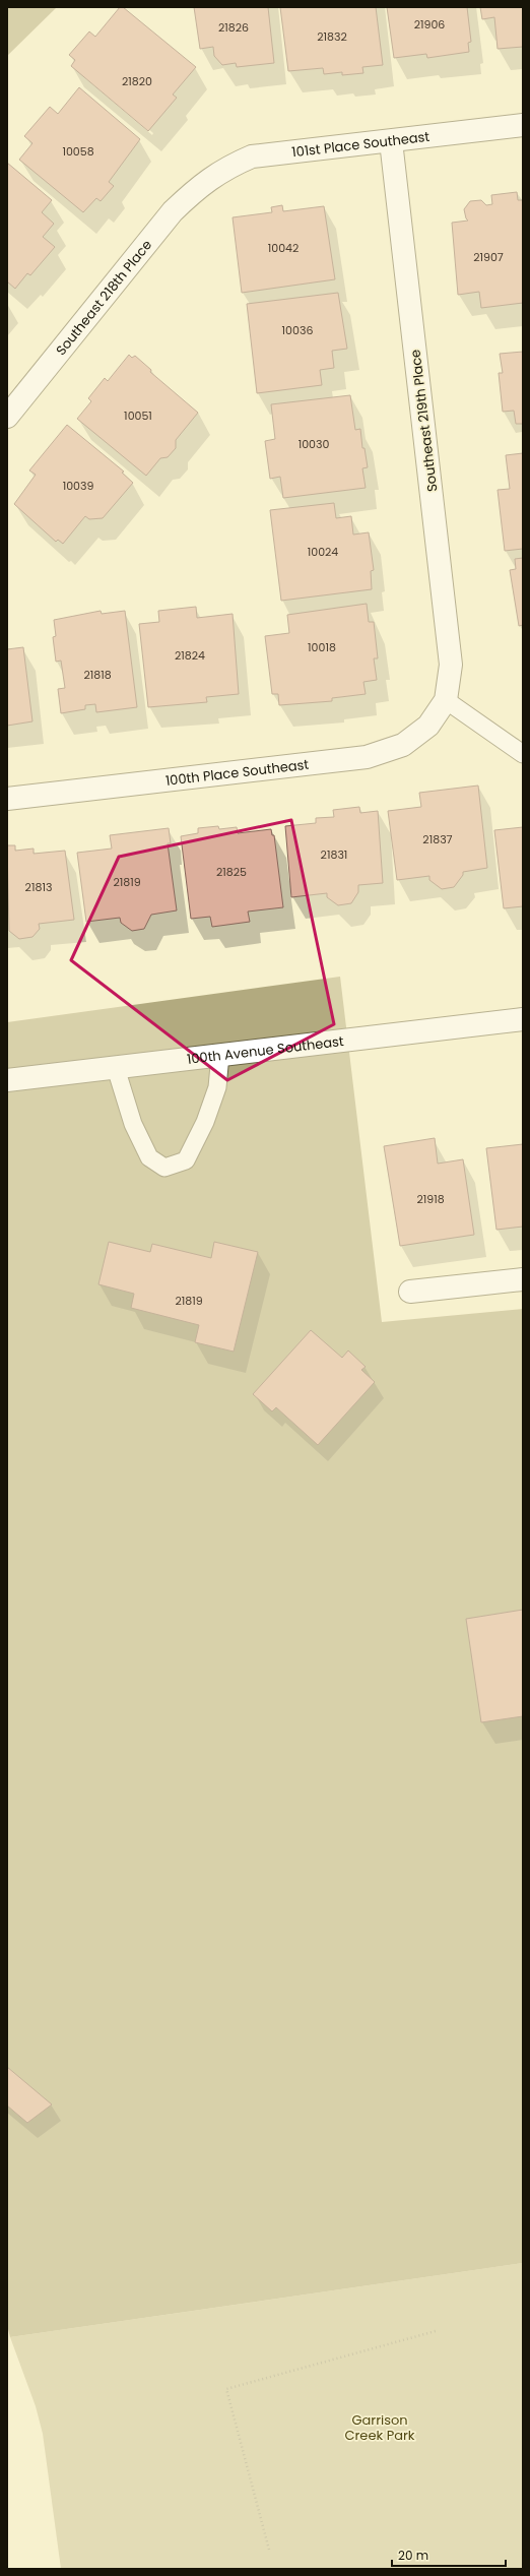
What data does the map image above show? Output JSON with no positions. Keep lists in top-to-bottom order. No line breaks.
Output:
{"streets":{"street":["101st Place Southeast","Southeast 218th Place","Southeast 219th Place","100th Place Southeast","100th Avenue Southeast"]},"crossings":[["101st Place Southeast","Southeast 218th Place"],["101st Place Southeast","Southeast 219th Place"],["Southeast 219th Place","100th Place Southeast"]],"parks":["Garrison Creek Park"],"house_numbers":["21906","21826","21832","21820","10058","10042","21907","10036","10051","10030","10039","10024","10018","21824","21818","21837","21831","21825","21819","21813","21918","21819"],"scale_bar":"20 m"}
